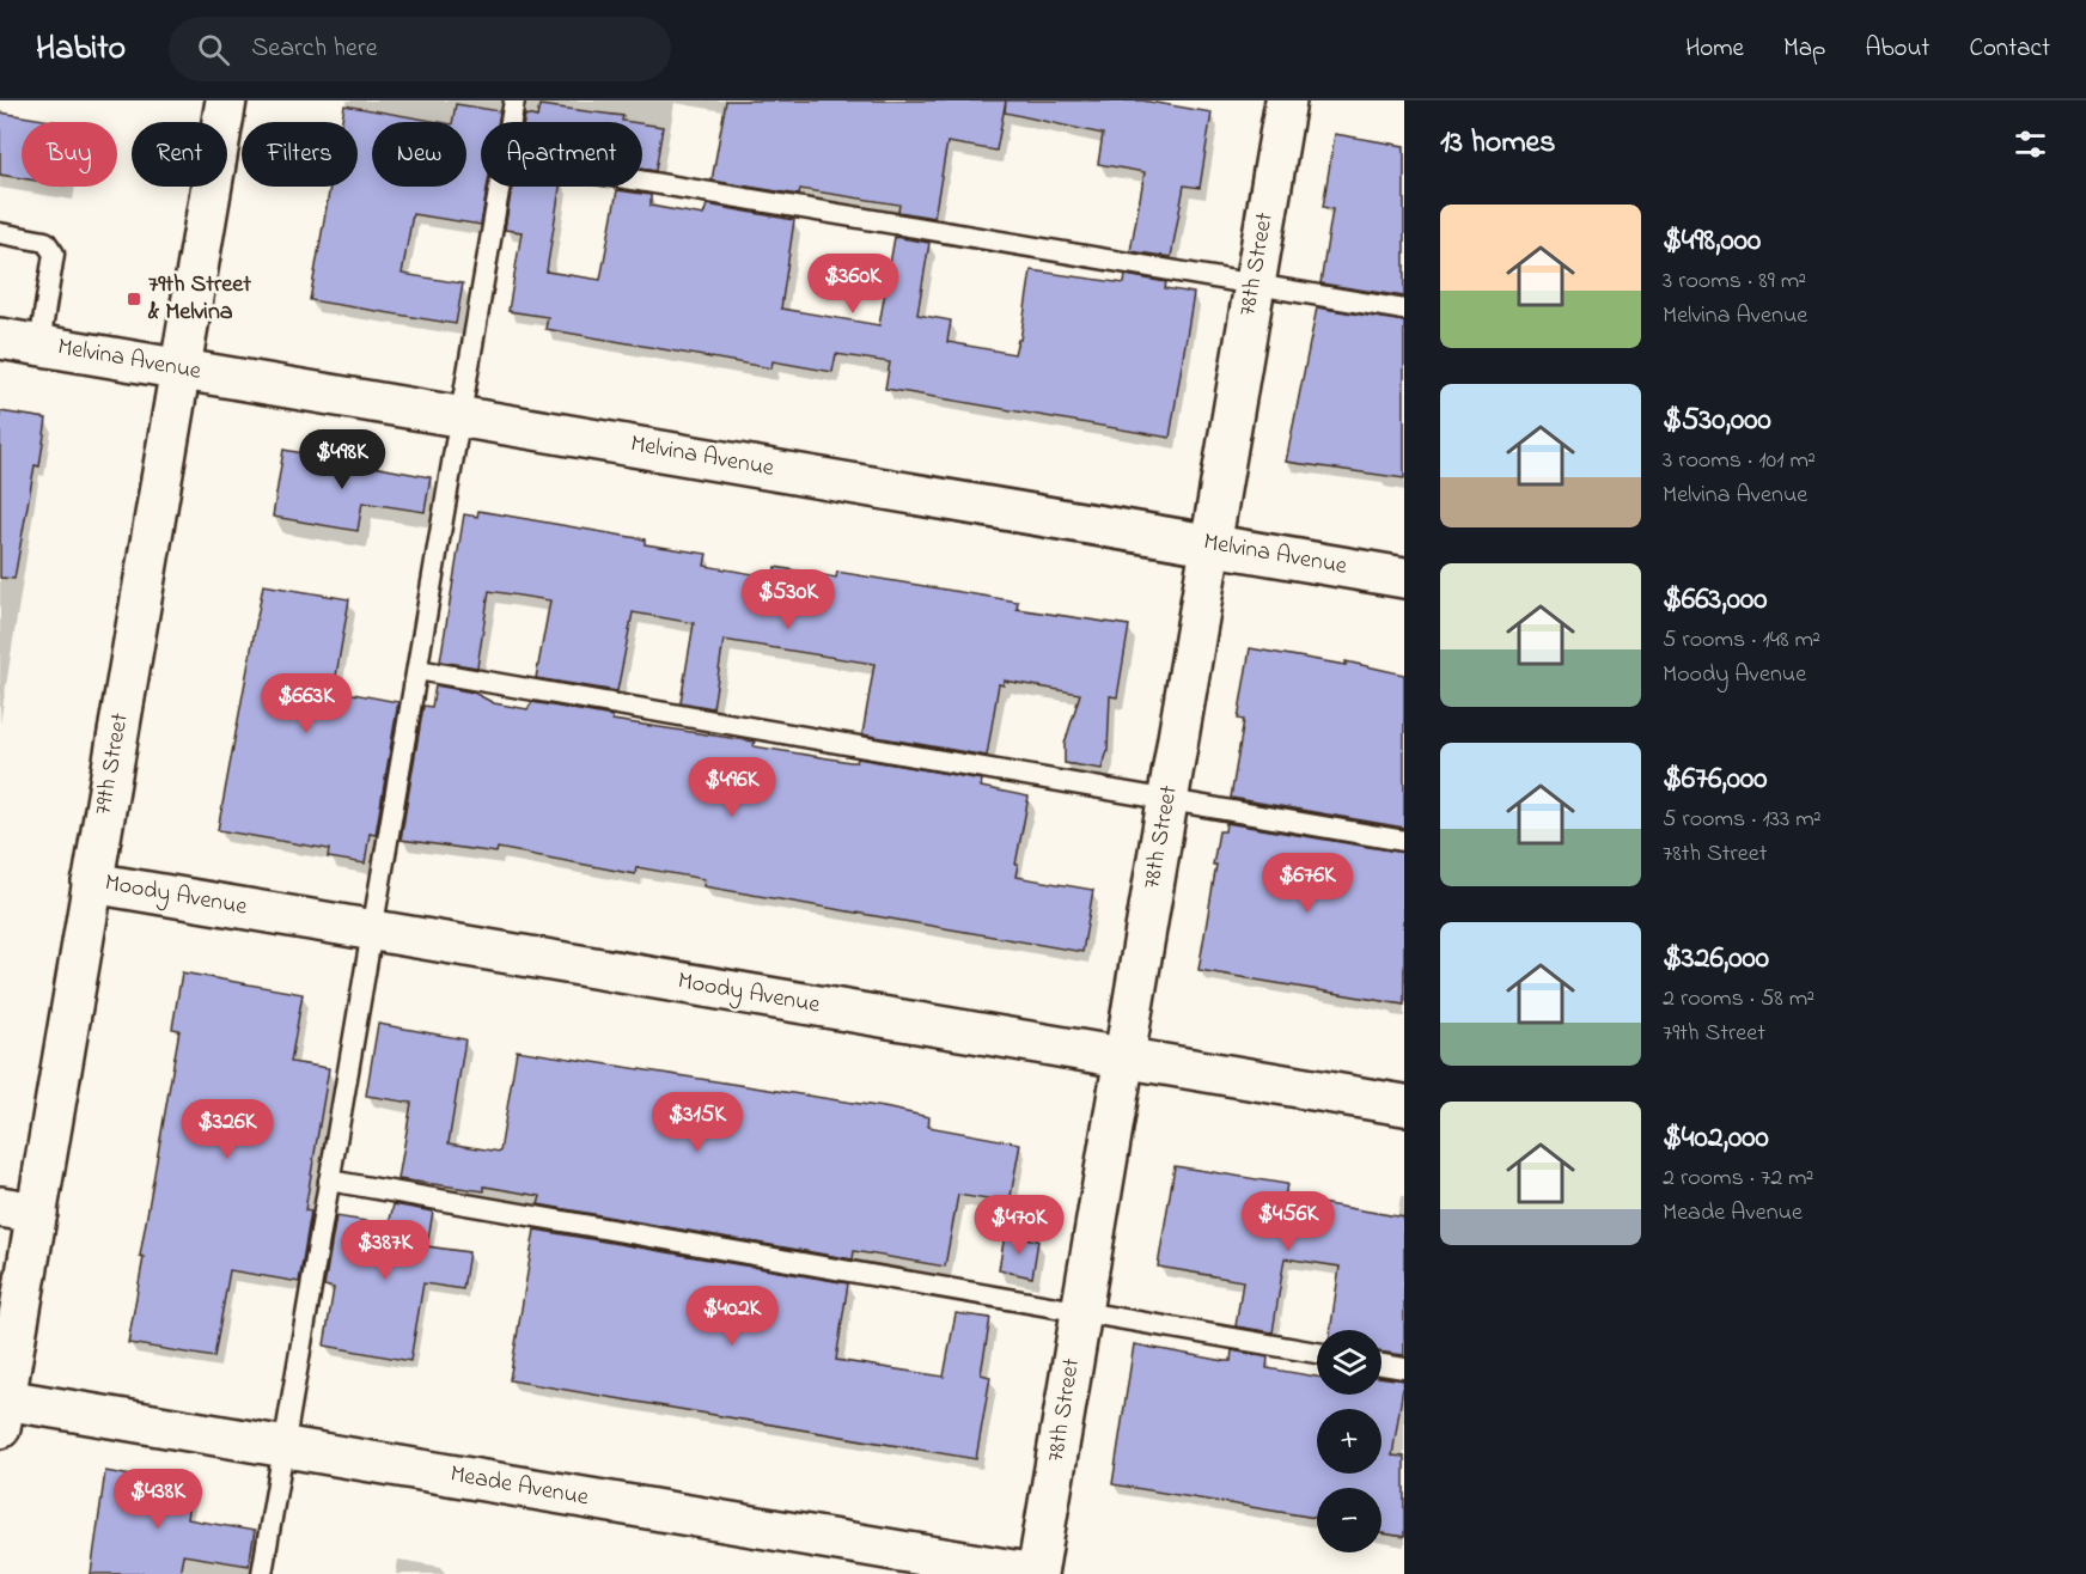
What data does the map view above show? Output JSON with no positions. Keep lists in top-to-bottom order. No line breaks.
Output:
{"streets":{"street":["78th Street","Melvina Avenue","79th Street","Moody Avenue","Meade Avenue"]},"crossings":[["78th Street","Melvina Avenue"],["78th Street","Moody Avenue"],["78th Street","Meade Avenue"],["Melvina Avenue","79th Street"],["79th Street","Moody Avenue"],["79th Street","Meade Avenue"]],"places":{"transit":["79th Street & Melvina"]},"page":{"header":"Habito","search":"Search here","nav":["Home","Map","About","Contact"],"heading":"13 homes","chip":["Buy","Rent","Filters","New","Apartment"],"list":[{"name":"$498,000","note":"3 rooms · 89 m² · Melvina Avenue"},{"name":"$530,000","note":"3 rooms · 101 m² · Melvina Avenue"},{"name":"$663,000","note":"5 rooms · 148 m² · Moody Avenue"},{"name":"$676,000","note":"5 rooms · 133 m² · 78th Street"},{"name":"$326,000","note":"2 rooms · 58 m² · 79th Street"},{"name":"$402,000","note":"2 rooms · 72 m² · Meade Avenue"}],"price":["$360K","$498K","$530K","$663K","$496K","$676K","$315K","$326K","$456K","$470K","$387K","$402K","$438K"],"map_buttons":["+","−"]}}
